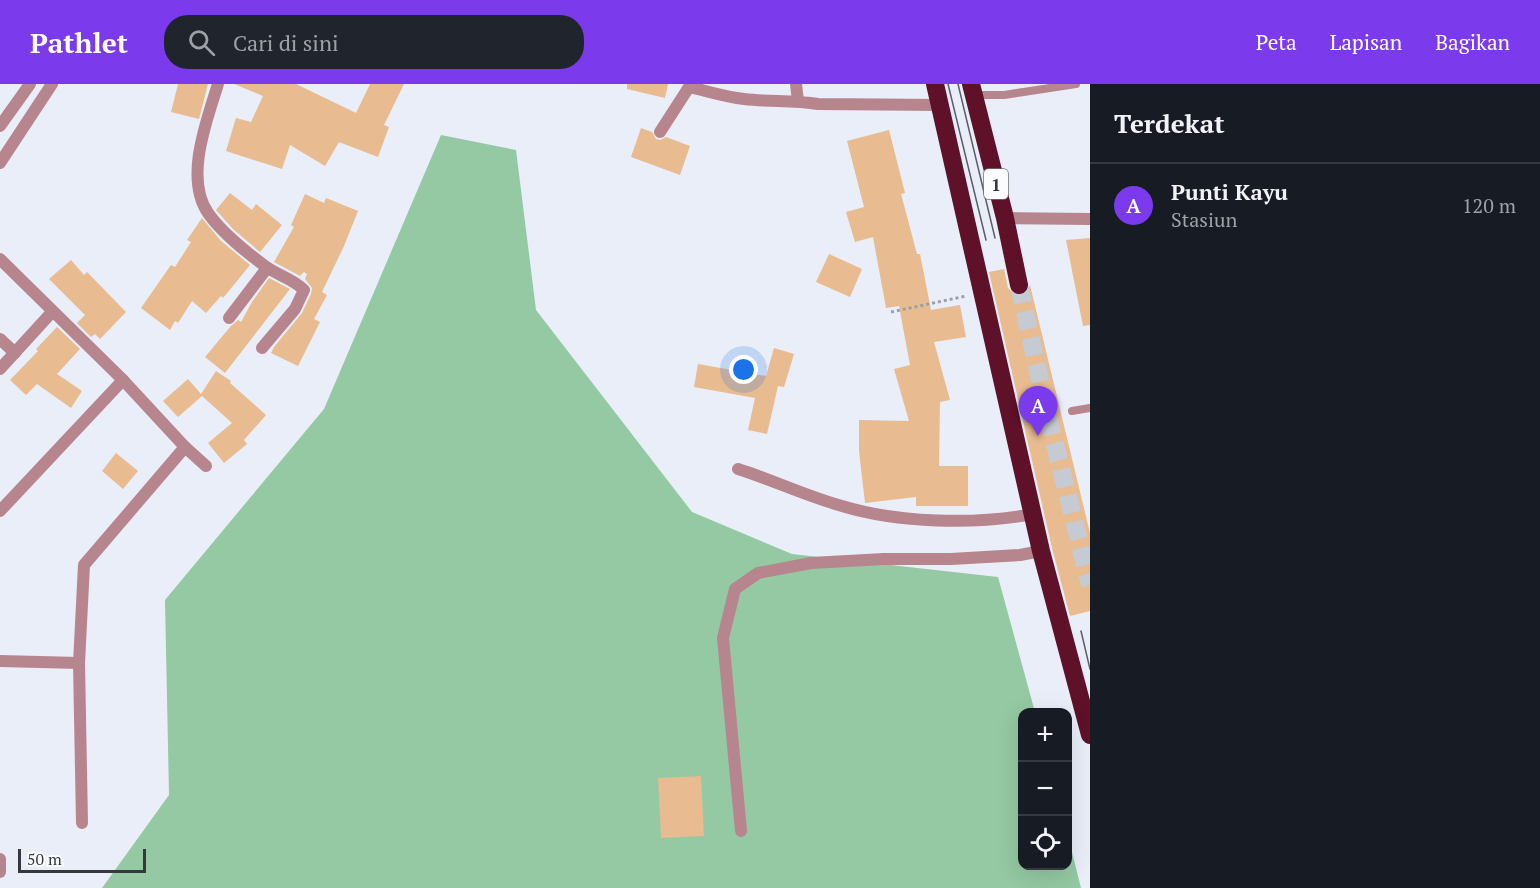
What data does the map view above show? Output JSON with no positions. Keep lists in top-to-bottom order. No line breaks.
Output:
{"streets":{"highway":["1"]},"scale_bar":"50 m","page":{"header":"Pathlet","search":"Cari di sini","nav":["Peta","Lapisan","Bagikan"],"heading":"Terdekat","list":[{"mark":"A","name":"Punti Kayu","note":"Stasiun","value":"120 m"}],"pins":"A","map_buttons":["+","−"],"scale":"50 m"}}
